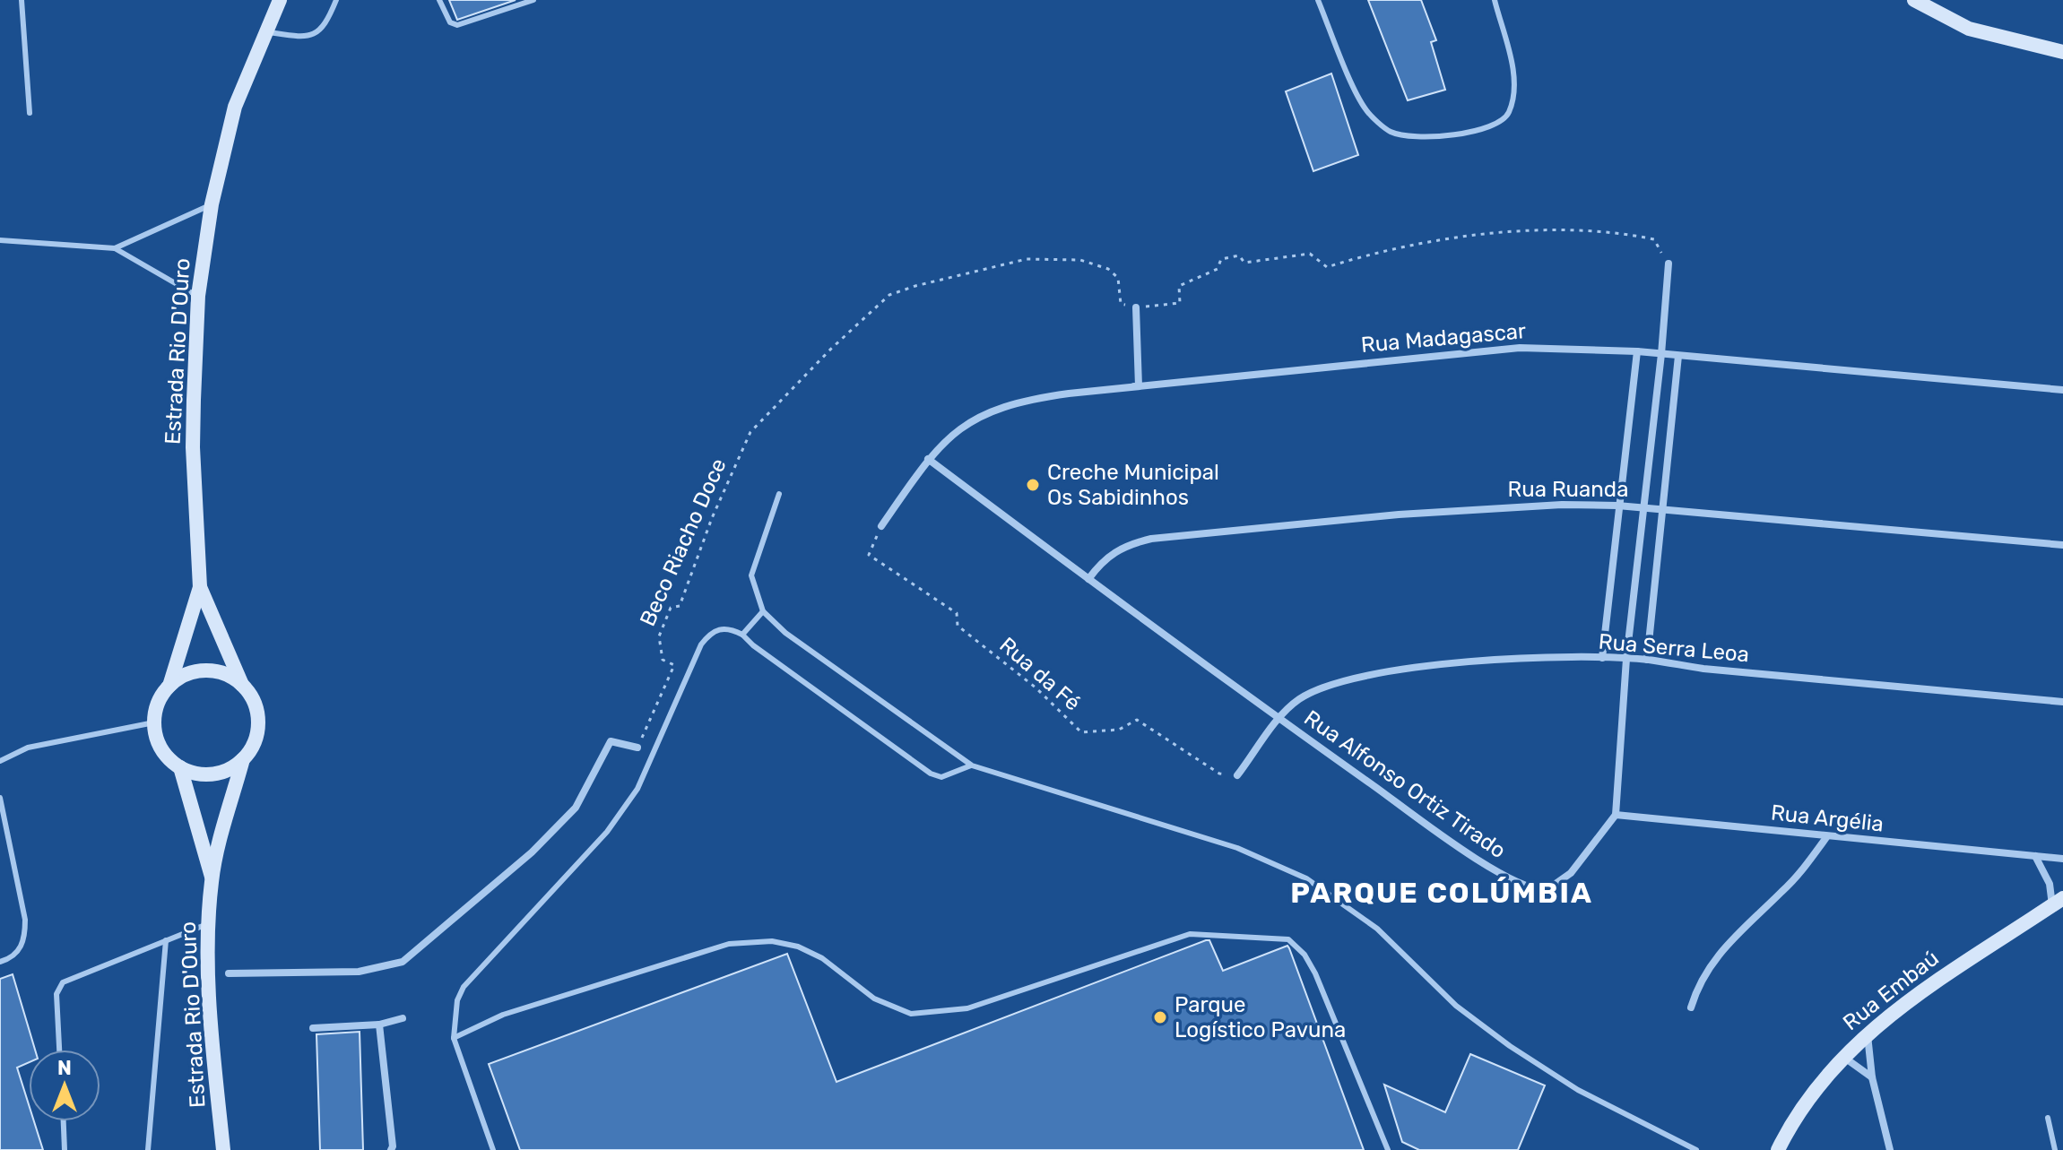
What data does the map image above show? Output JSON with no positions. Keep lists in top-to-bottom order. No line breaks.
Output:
{"streets":{"street":["Rua Madagascar","Estrada Rio D'Ouro","Rua Ruanda","Rua Serra Leoa","Rua Alfonso Ortiz Tirado","Rua Argélia","Rua Embaú"],"path":["Beco Riacho Doce","Rua da Fé"]},"crossings":[["Rua Madagascar","Rua da Fé"],["Rua Madagascar","Rua Alfonso Ortiz Tirado"],["Rua Ruanda","Rua Alfonso Ortiz Tirado"],["Rua Serra Leoa","Rua da Fé"],["Rua Serra Leoa","Rua Alfonso Ortiz Tirado"],["Rua Alfonso Ortiz Tirado","Rua Argélia"]],"districts":["PARQUE COLÚMBIA"],"places":["Creche Municipal Os Sabidinhos","Parque Logístico Pavuna"],"north":"top"}
